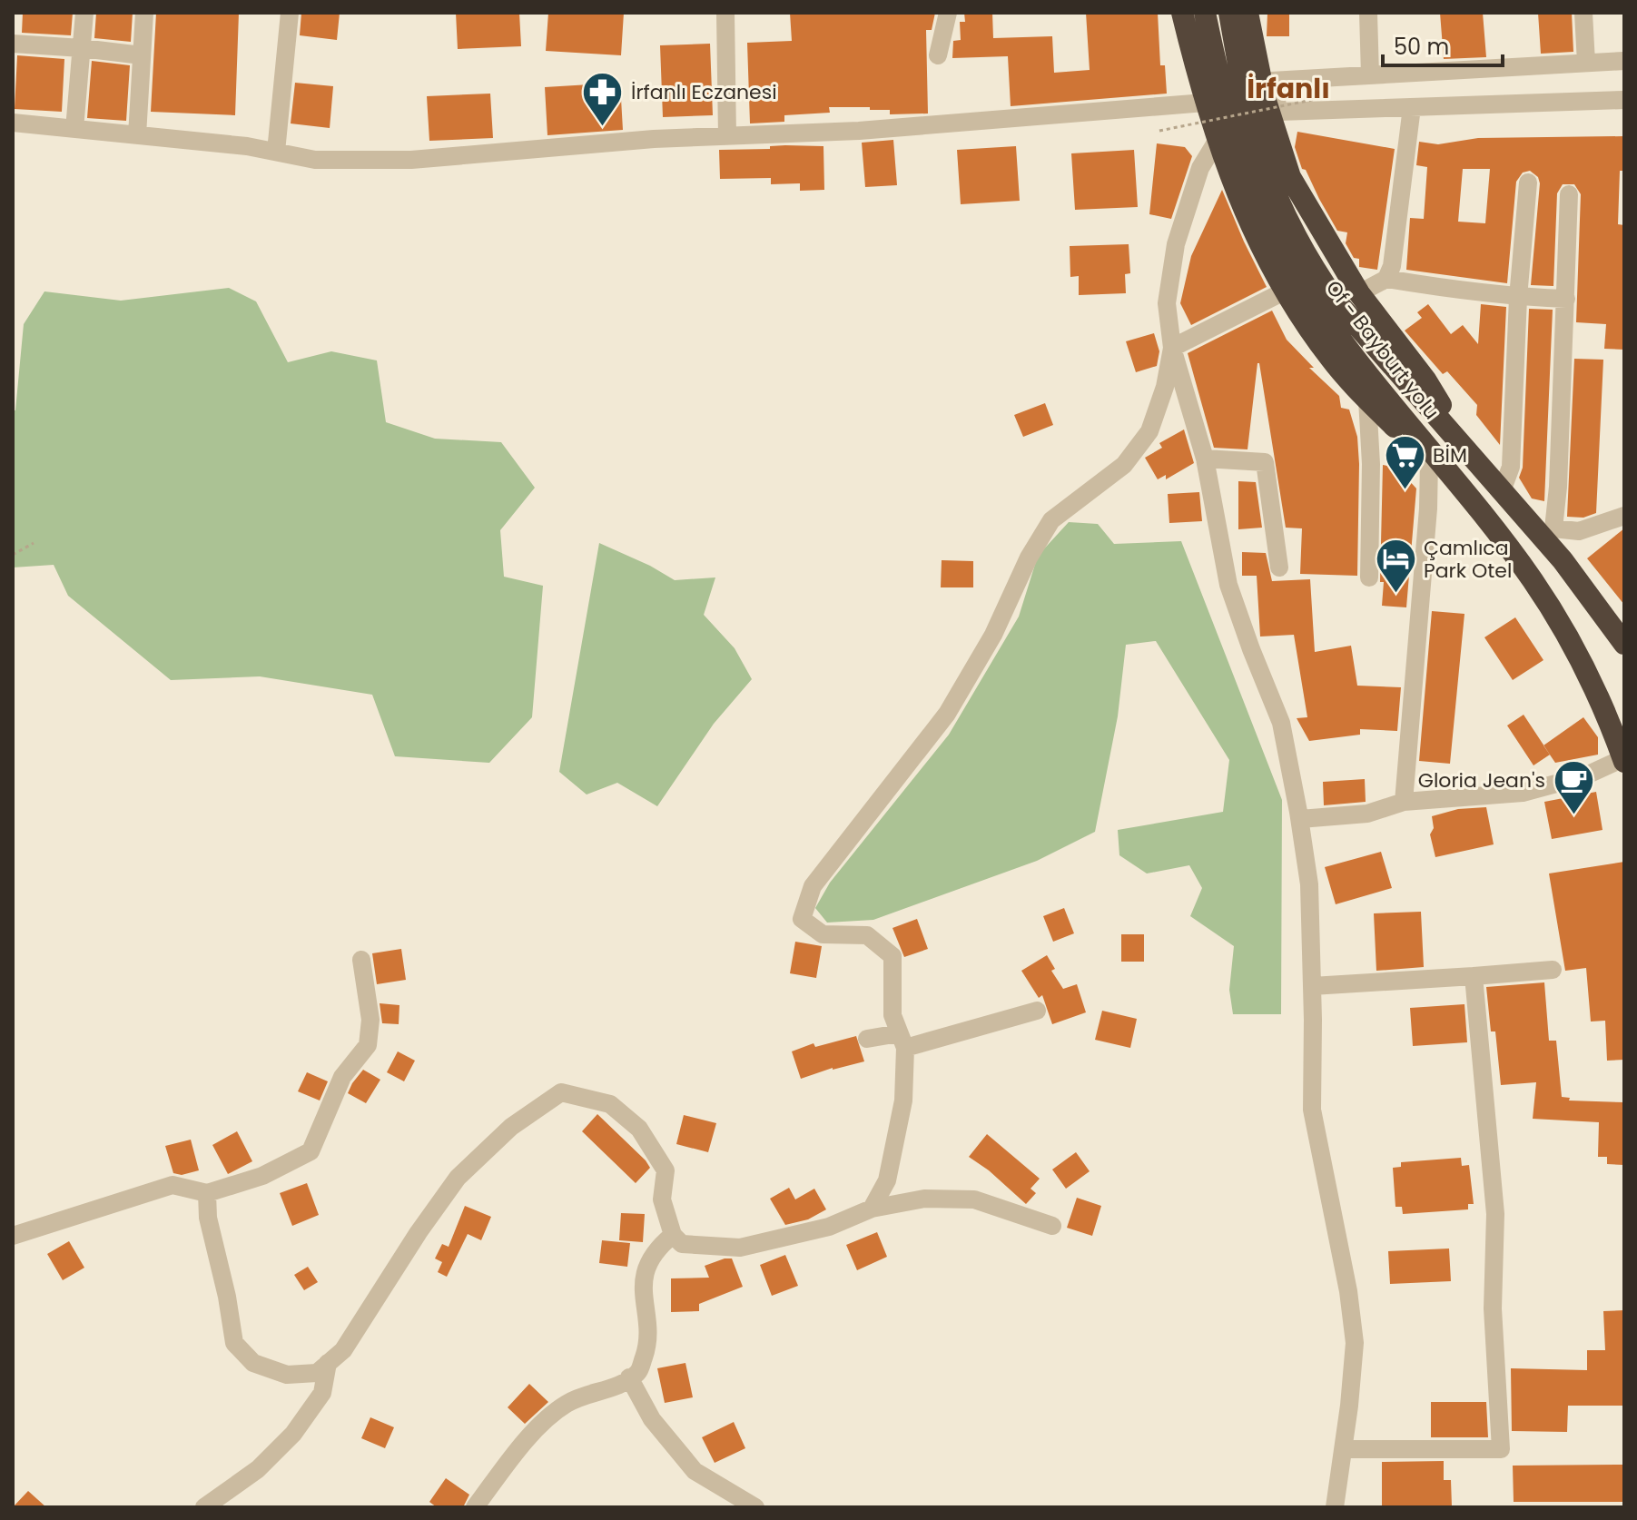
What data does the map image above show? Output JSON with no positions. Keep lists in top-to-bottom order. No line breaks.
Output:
{"streets":{"highway":["Of - Bayburt yolu"]},"districts":["İrfanlı"],"places":{"pharmacy":["İrfanlı Eczanesi"],"supermarket":["BİM"],"hotel":["Çamlıca Park Otel"],"cafe":["Gloria Jean's"]},"scale_bar":"50 m"}
